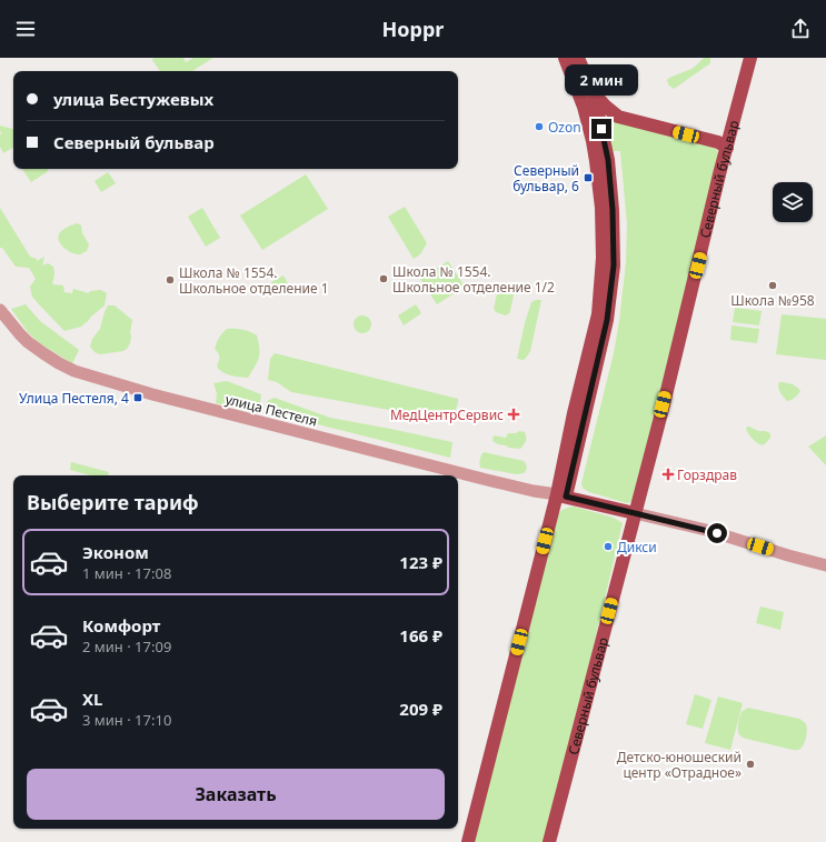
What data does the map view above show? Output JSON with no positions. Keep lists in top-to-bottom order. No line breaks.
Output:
{"streets":{"main road":["Северный бульвар"],"street":["улица Пестеля"]},"places":{"other":["Ozon","Школа № 1554. Школьное отделение 1/2","Школа № 1554. Школьное отделение 1","Школа №958","Дикси","Детско-юношеский центр «Отрадное»"],"transit":["Северный бульвар, 6","Улица Пестеля, 4"],"health":["МедЦентрСервис","Горздрав"]},"page":{"header":"Hoppr","bubble":"2 мин","banner":["улица Бестужевых","Северный бульвар"],"heading":"Выберите тариф","list":[{"name":"Эконом","note":"1 мин · 17:08","value":"123 ₽"},{"name":"Комфорт","note":"2 мин · 17:09","value":"166 ₽"},{"name":"XL","note":"3 мин · 17:10","value":"209 ₽"}],"buttons":"Заказать"}}
